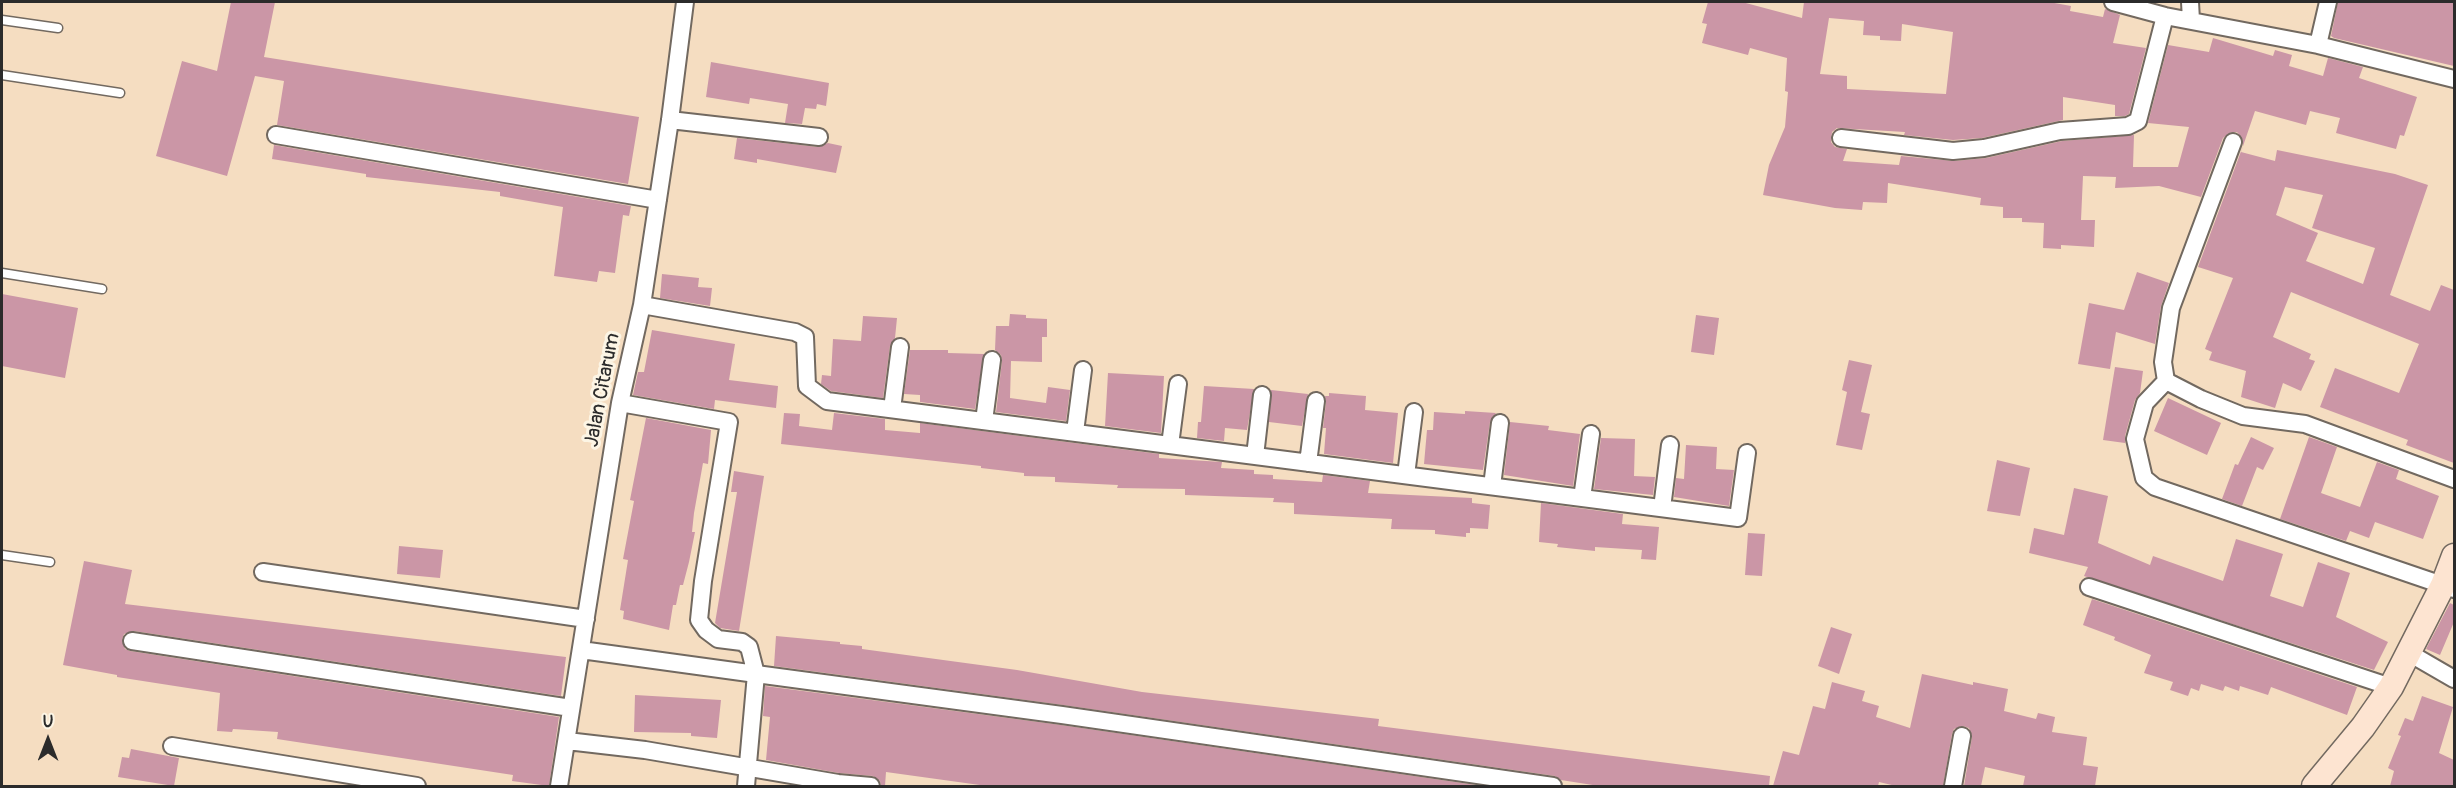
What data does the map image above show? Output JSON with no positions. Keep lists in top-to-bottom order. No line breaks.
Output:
{"streets":{"street":["Jalan Citarum"]},"north":"top"}
